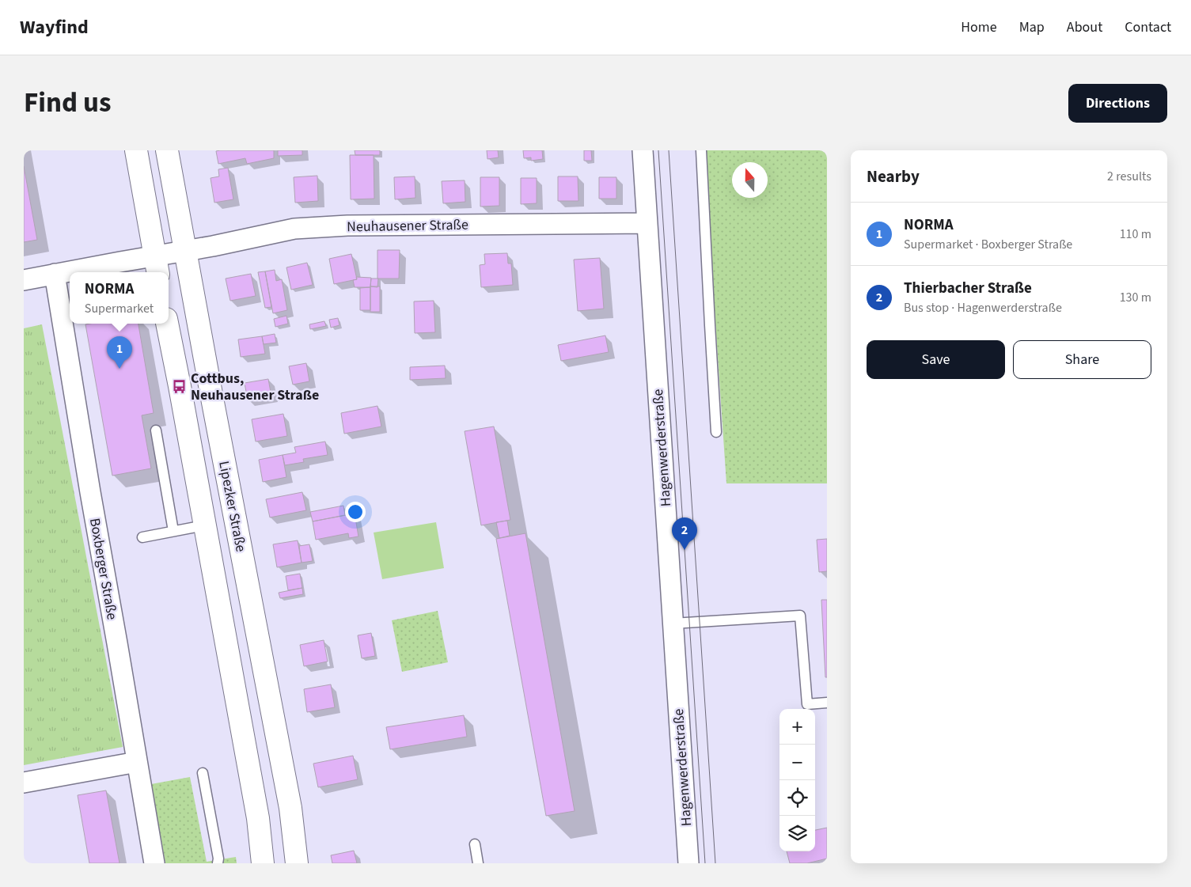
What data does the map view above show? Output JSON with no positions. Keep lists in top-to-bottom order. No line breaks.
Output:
{"streets":{"main road":["Lipezker Straße"],"street":["Neuhausener Straße","Hagenwerderstraße","Boxberger Straße"]},"crossings":[["Neuhausener Straße","Hagenwerderstraße"],["Neuhausener Straße","Lipezker Straße"],["Neuhausener Straße","Boxberger Straße"]],"places":{"bus stop":["Cottbus, Neuhausener Straße"]},"north":"top","page":{"header":"Wayfind","nav":["Home","Map","About","Contact"],"title":"Find us","buttons":["Directions",["Save","Share"]],"heading":["Nearby","2 results"],"list":[{"mark":"1","name":"NORMA","note":"Supermarket · Boxberger Straße","value":"110 m"},{"mark":"2","name":"Thierbacher Straße","note":"Bus stop · Hagenwerderstraße","value":"130 m"}],"popup":["NORMA","Supermarket"],"pins":["1","2"],"map_buttons":["+","−"]}}
